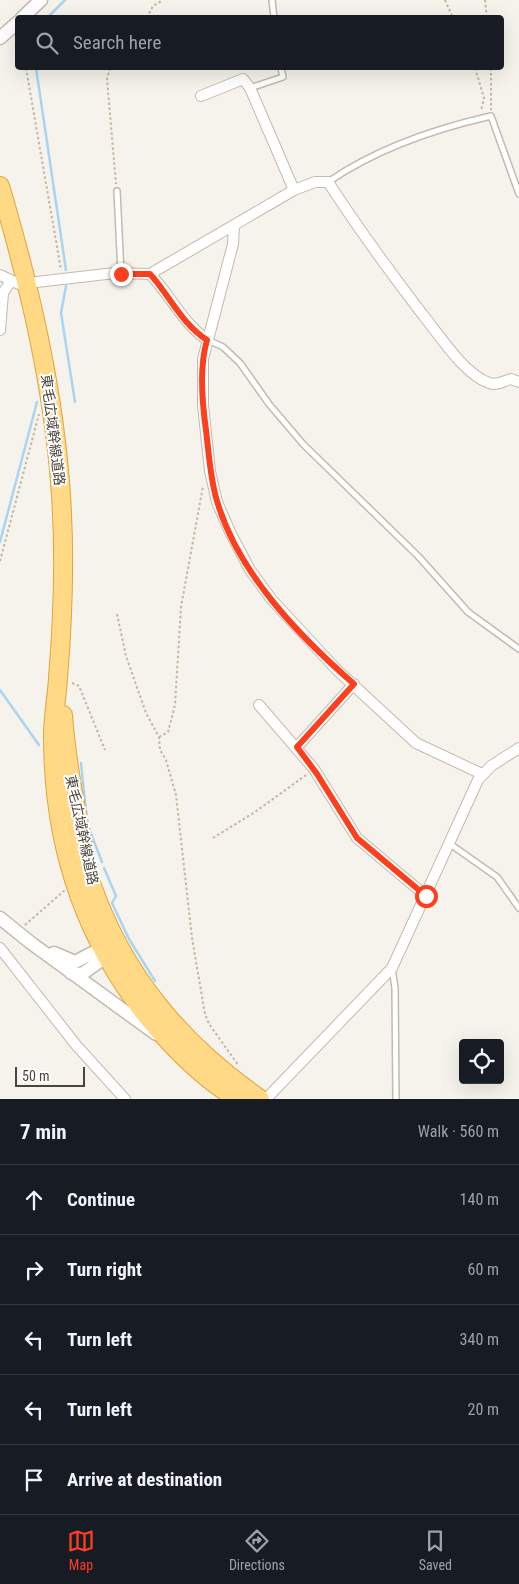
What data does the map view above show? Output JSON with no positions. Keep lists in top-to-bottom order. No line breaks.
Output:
{"streets":{"highway":["東毛広域幹線道路"]},"scale_bar":"50 m","page":{"search":"Search here","scale":"50 m","heading":["7 min","Walk · 560 m"],"list":[["Continue","140 m"],["Turn right","60 m"],["Turn left","340 m"],["Turn left","20 m"],"Arrive at destination"],"nav":["Map","Directions","Saved"]}}
